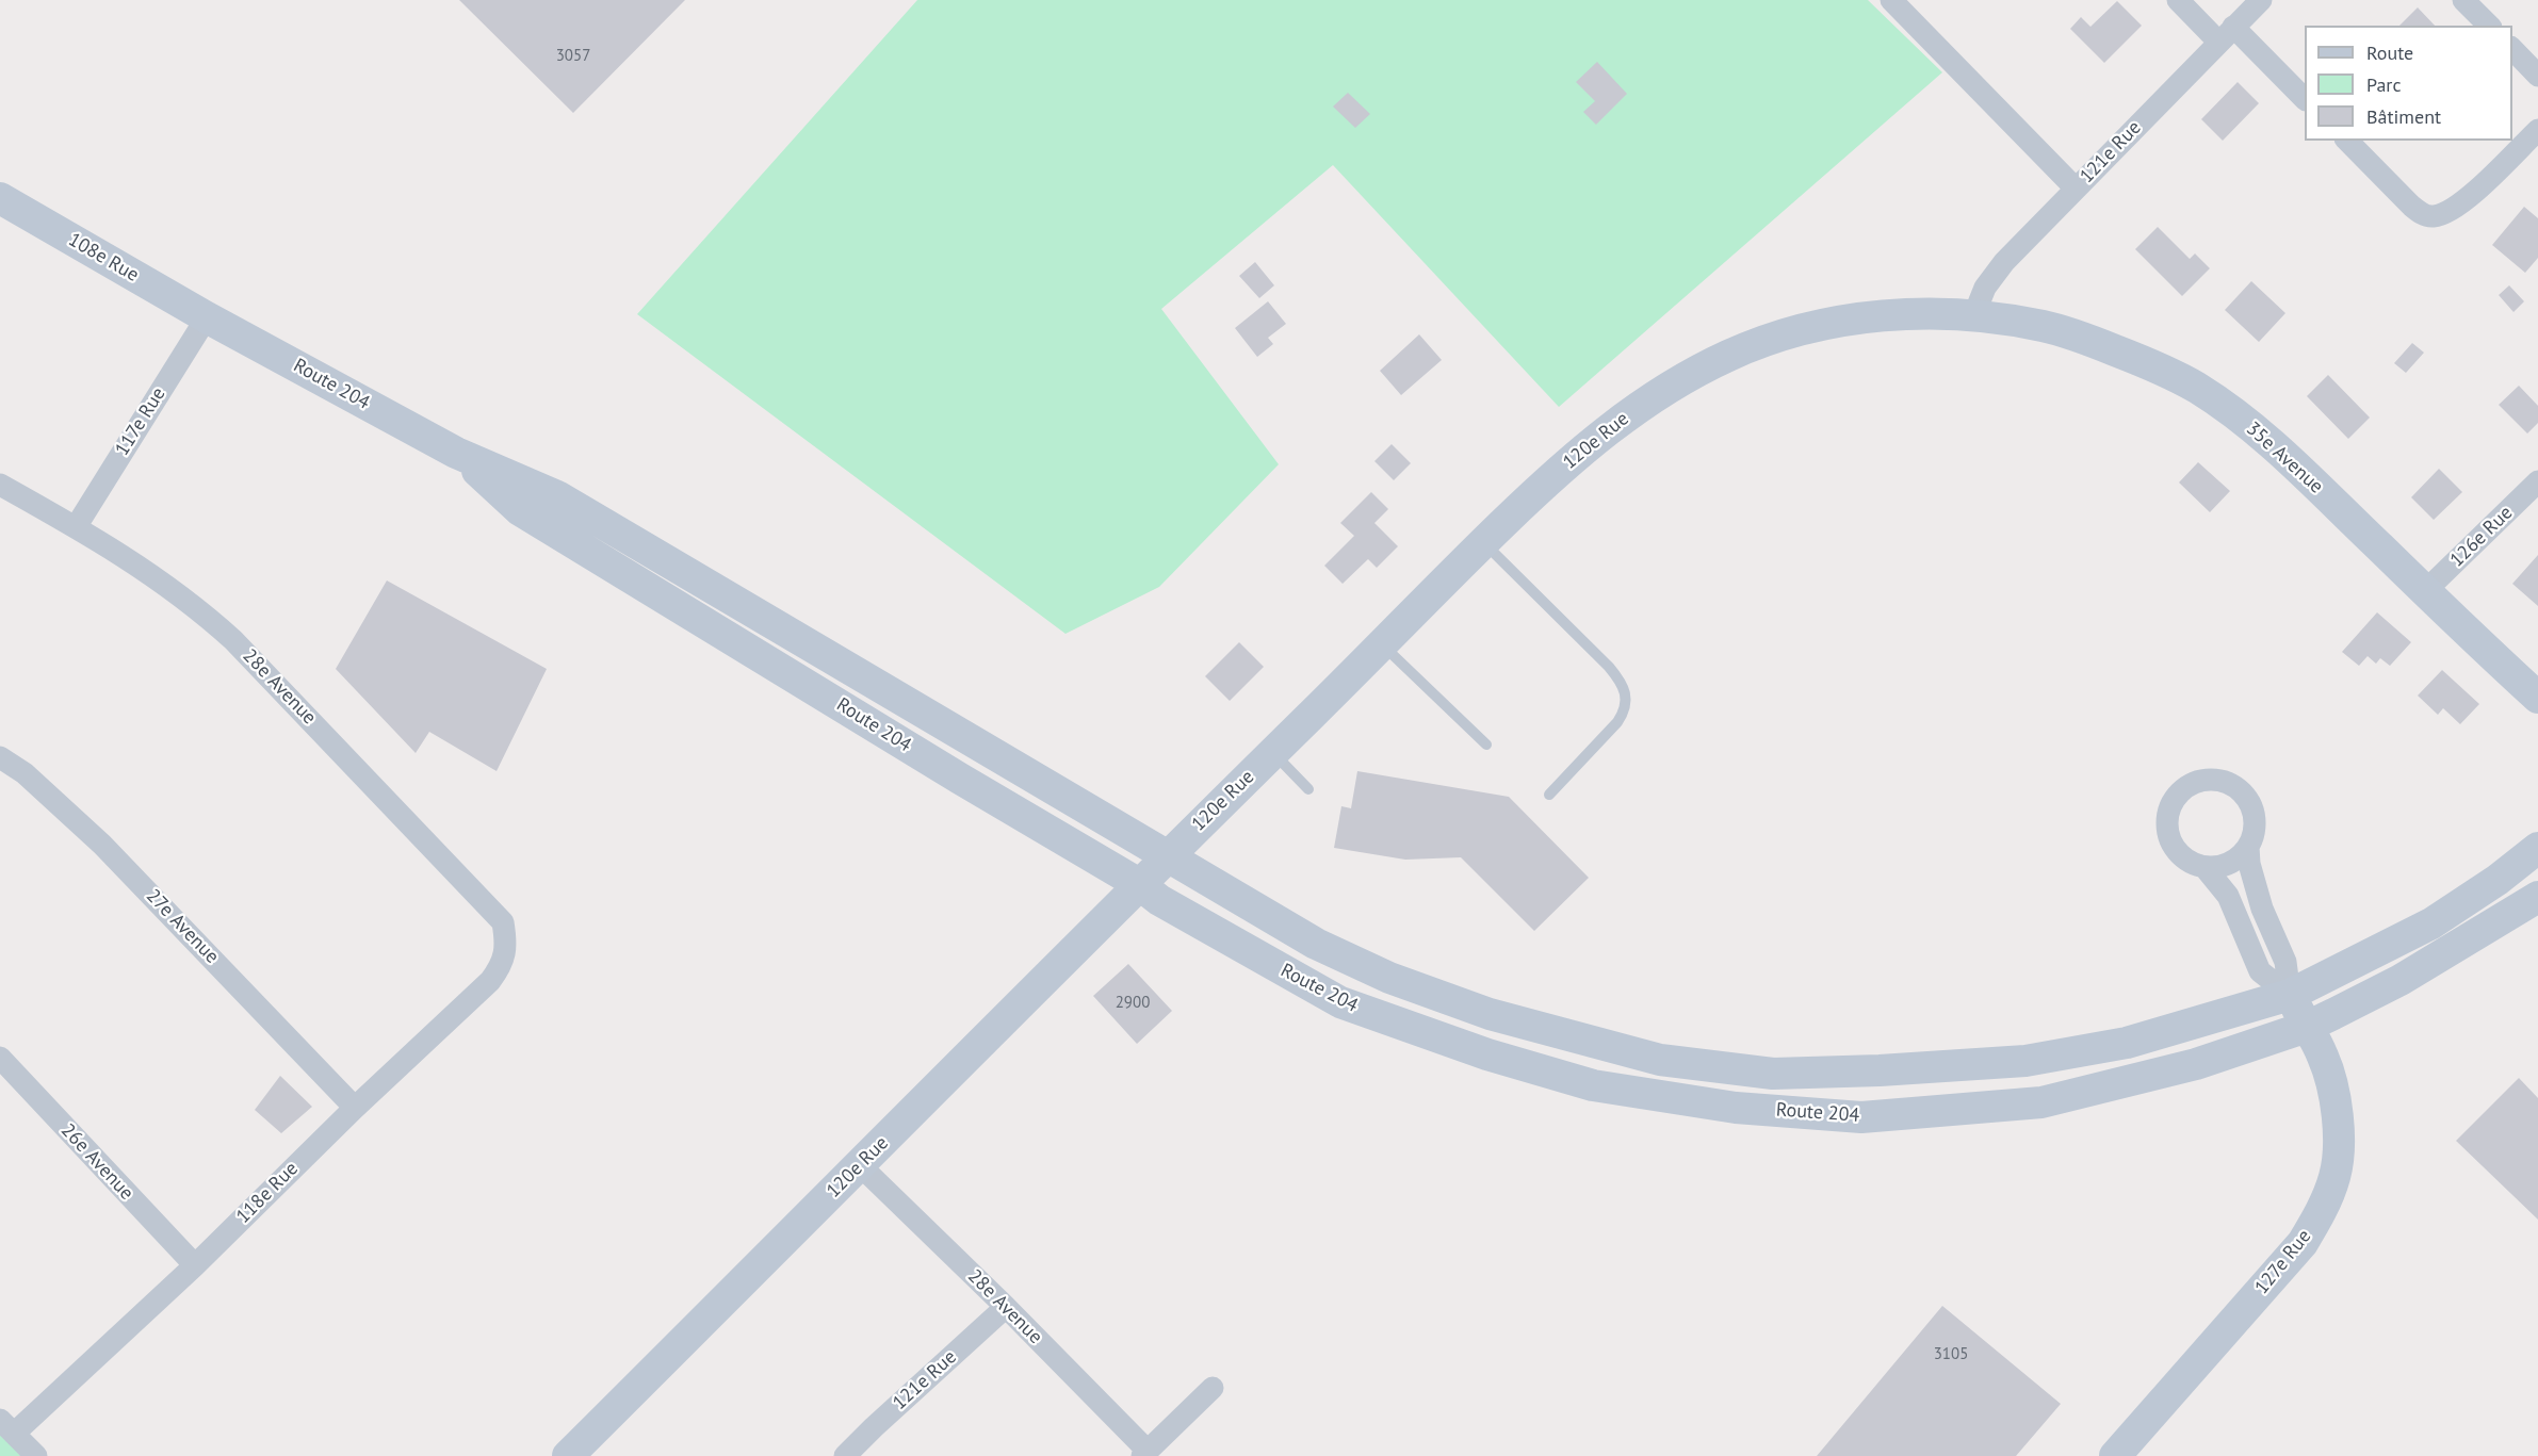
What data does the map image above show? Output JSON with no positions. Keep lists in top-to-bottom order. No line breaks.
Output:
{"streets":{"main road":["108e Rue","Route 204","120e Rue","35e Avenue","127e Rue"],"street":["121e Rue","117e Rue","126e Rue","28e Avenue","27e Avenue","26e Avenue","118e Rue"]},"crossings":[["121e Rue","120e Rue"],["121e Rue","35e Avenue"],["121e Rue","28e Avenue"],["108e Rue","Route 204"],["108e Rue","117e Rue"],["Route 204","117e Rue"],["Route 204","120e Rue"],["Route 204","127e Rue"],["117e Rue","28e Avenue"],["120e Rue","35e Avenue"],["120e Rue","28e Avenue"],["35e Avenue","126e Rue"],["28e Avenue","118e Rue"],["27e Avenue","118e Rue"],["26e Avenue","118e Rue"]],"house_numbers":["3057","2900","3105"],"legend":["Route","Parc","Bâtiment"]}
